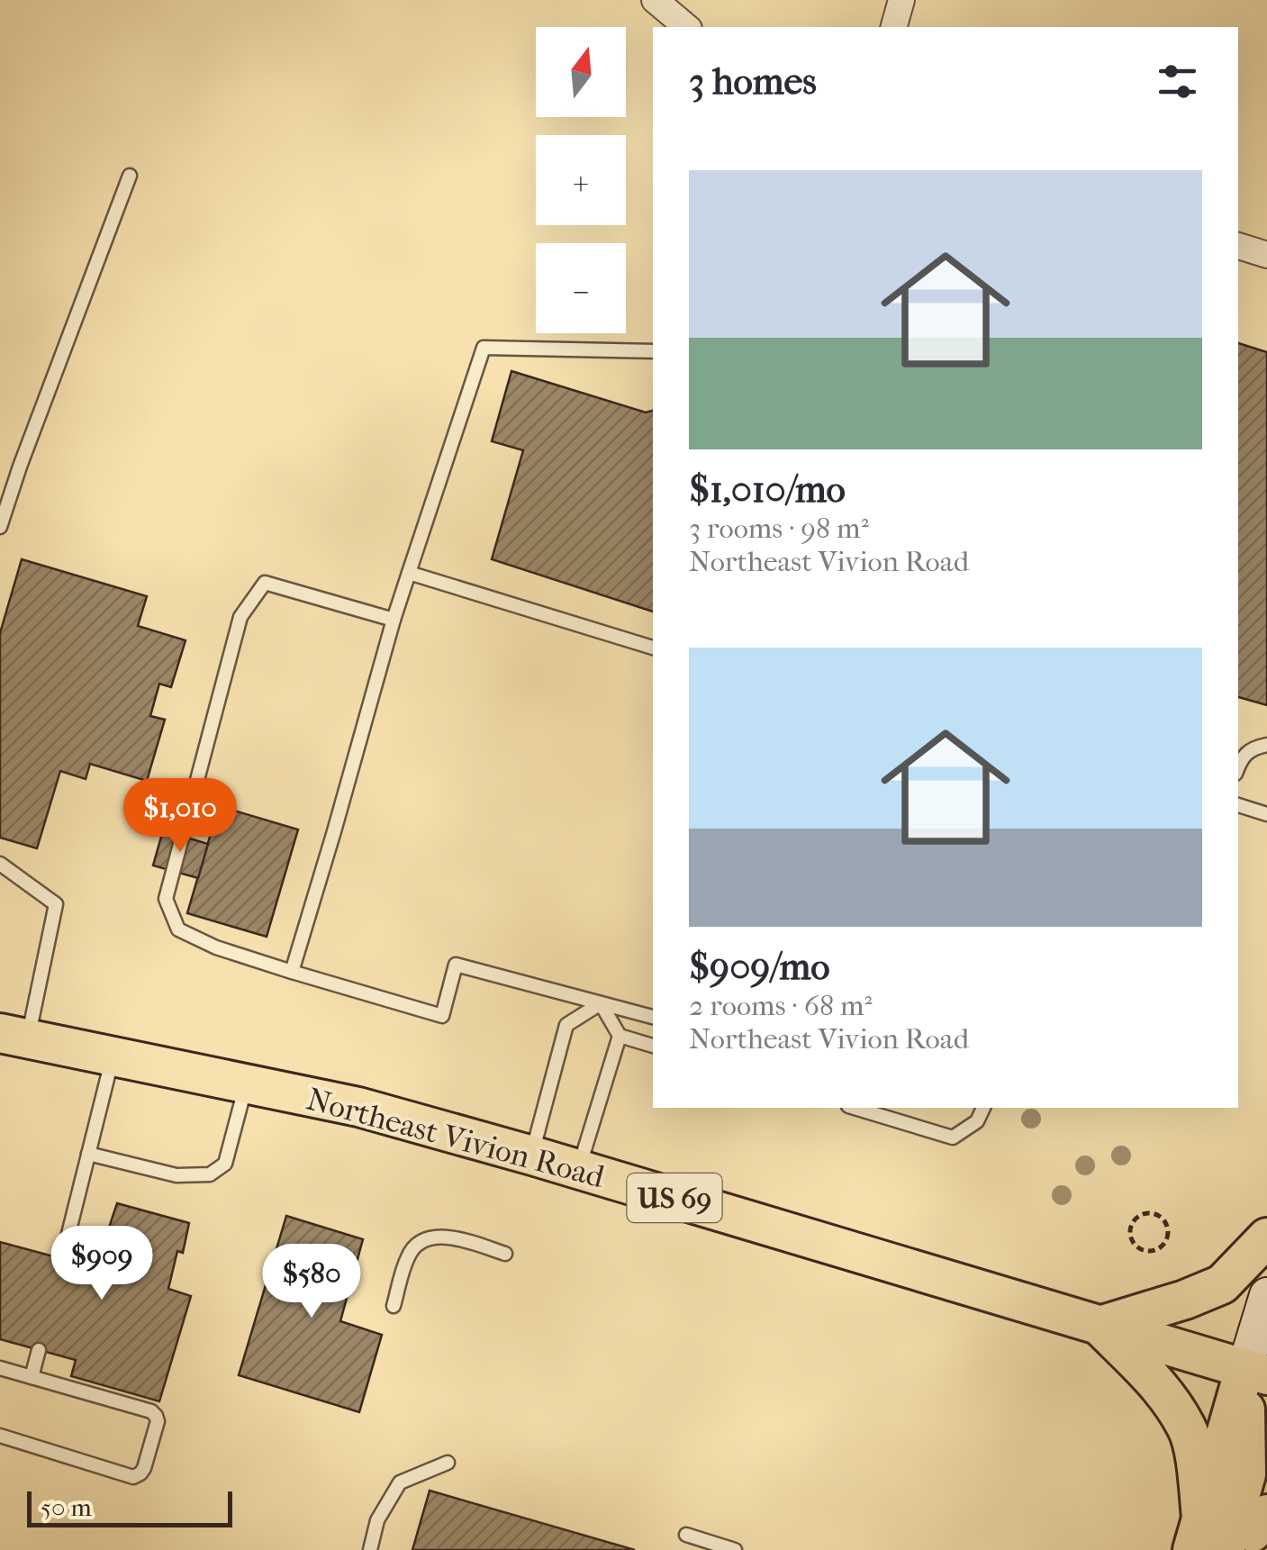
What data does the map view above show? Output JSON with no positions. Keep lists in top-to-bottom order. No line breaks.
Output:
{"streets":{"main road":["Northeast Vivion Road","US 69"]},"scale_bar":"50 m","north":"top","page":{"map_buttons":["+","−"],"heading":"3 homes","list":[{"name":"$1,010/mo","note":"3 rooms · 98 m² · Northeast Vivion Road"},{"name":"$909/mo","note":"2 rooms · 68 m² · Northeast Vivion Road"}],"price":["$1,010","$909","$580"],"scale":"50 m"}}
